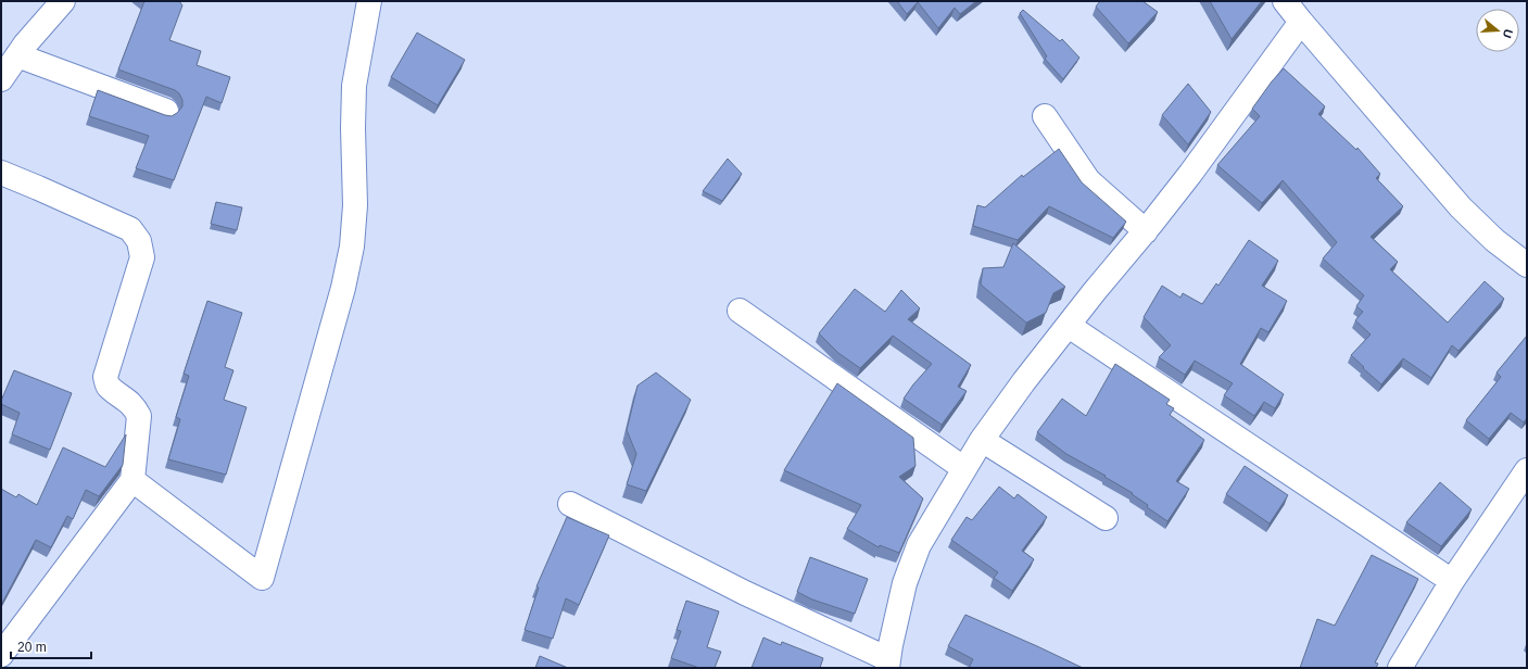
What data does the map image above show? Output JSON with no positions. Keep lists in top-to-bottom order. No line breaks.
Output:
{"scale_bar":"20 m","north":"right"}
